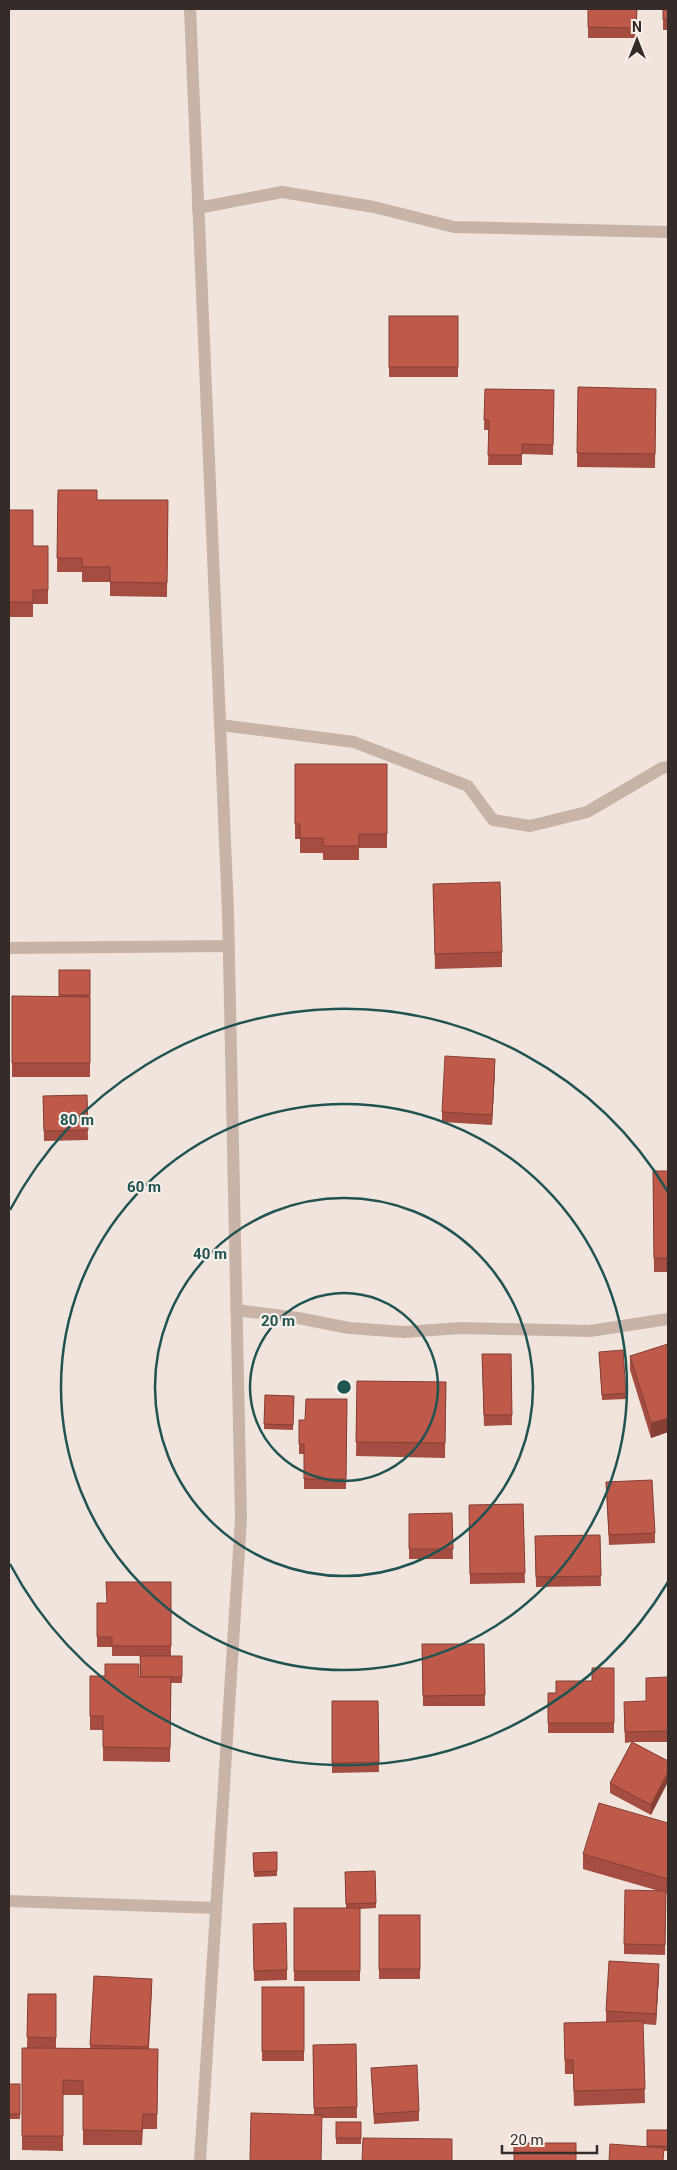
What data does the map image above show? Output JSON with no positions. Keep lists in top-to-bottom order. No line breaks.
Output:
{"scale_bar":"20 m","north":"top","rings":["80 m","60 m","40 m","20 m"]}
